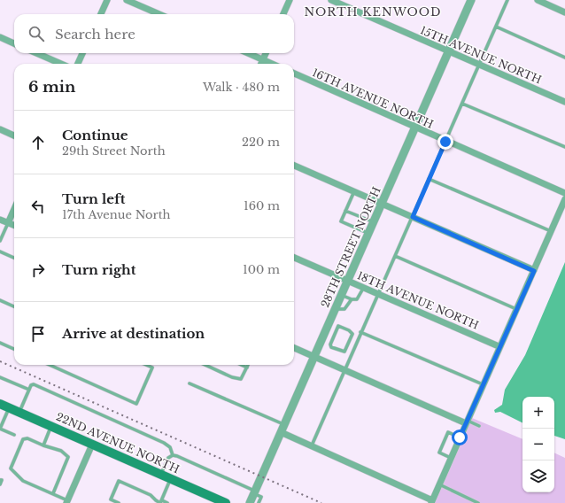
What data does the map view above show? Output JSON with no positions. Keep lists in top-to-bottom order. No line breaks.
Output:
{"streets":{"main road":["22ND AVENUE NORTH"],"street":["15TH AVENUE NORTH","16TH AVENUE NORTH","28TH STREET NORTH","18TH AVENUE NORTH"]},"crossings":[["15TH AVENUE NORTH","28TH STREET NORTH"],["16TH AVENUE NORTH","28TH STREET NORTH"],["28TH STREET NORTH","18TH AVENUE NORTH"]],"districts":["NORTH KENWOOD"],"page":{"search":"Search here","heading":["6 min","Walk · 480 m"],"list":[["Continue","29th Street North","220 m"],["Turn left","17th Avenue North","160 m"],["Turn right","100 m"],"Arrive at destination"],"map_buttons":["+","−"]}}
